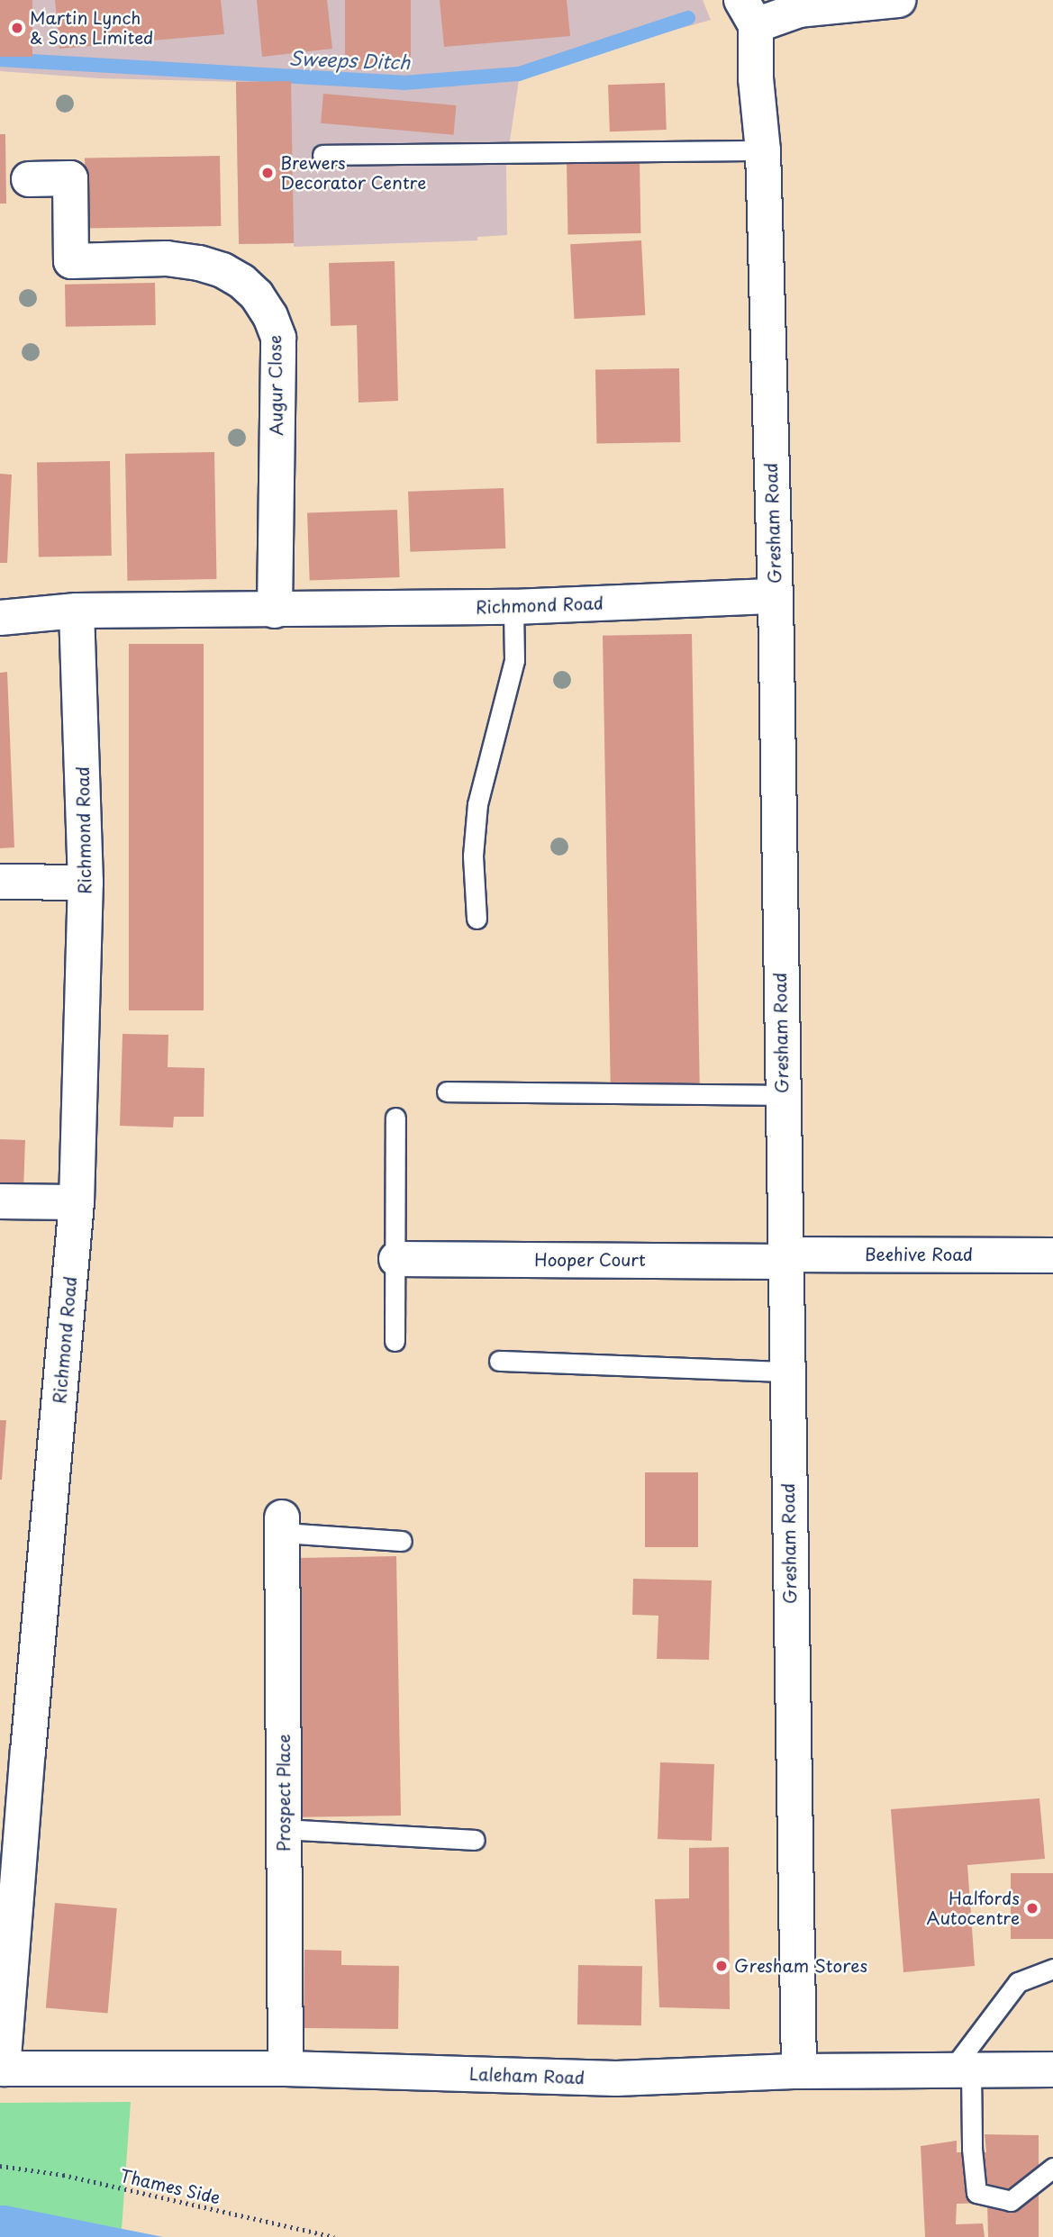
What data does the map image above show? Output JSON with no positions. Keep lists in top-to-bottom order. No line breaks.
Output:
{"streets":{"street":["Augur Close","Gresham Road","Richmond Road","Beehive Road","Hooper Court","Prospect Place","Laleham Road"],"path":["Thames Side"]},"crossings":[["Augur Close","Richmond Road"],["Gresham Road","Richmond Road"],["Gresham Road","Beehive Road"],["Gresham Road","Hooper Court"],["Gresham Road","Laleham Road"],["Richmond Road","Laleham Road"],["Beehive Road","Hooper Court"],["Prospect Place","Laleham Road"]],"water":["Sweeps Ditch"],"places":["Martin Lynch & Sons Limited","Brewers Decorator Centre","Halfords Autocentre","Gresham Stores"]}
